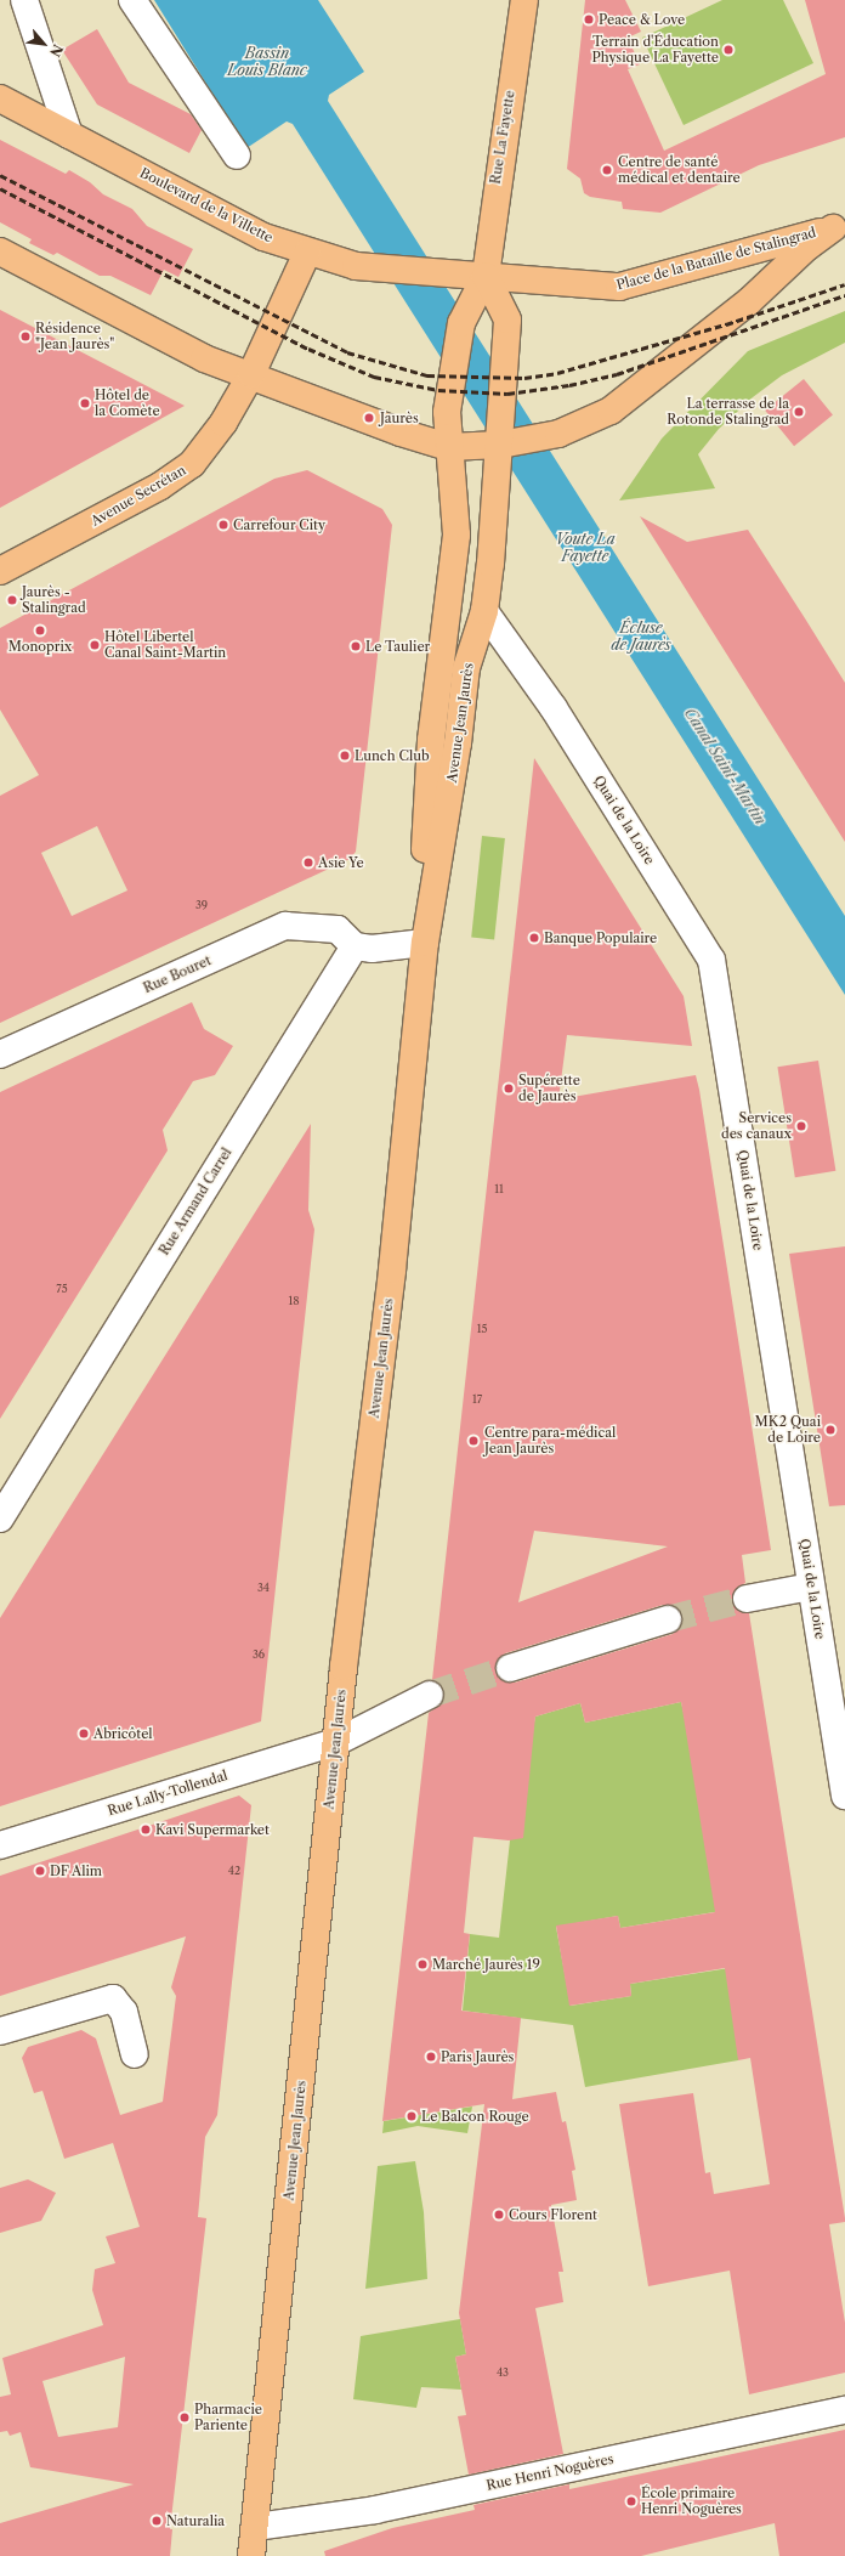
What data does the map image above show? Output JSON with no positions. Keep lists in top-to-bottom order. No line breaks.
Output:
{"streets":{"main road":["Rue La Fayette","Boulevard de la Villette","Place de la Bataille de Stalingrad","Avenue Secrétan","Avenue Jean Jaurès"],"street":["Quai de la Loire","Rue Bouret","Rue Armand Carrel","Rue Lally-Tollendal","Rue Henri Noguères"]},"crossings":[["Rue La Fayette","Boulevard de la Villette"],["Rue La Fayette","Place de la Bataille de Stalingrad"],["Boulevard de la Villette","Place de la Bataille de Stalingrad"],["Boulevard de la Villette","Avenue Secrétan"],["Place de la Bataille de Stalingrad","Avenue Secrétan"],["Place de la Bataille de Stalingrad","Avenue Jean Jaurès"],["Avenue Jean Jaurès","Quai de la Loire"],["Avenue Jean Jaurès","Rue Lally-Tollendal"],["Avenue Jean Jaurès","Rue Henri Noguères"],["Rue Bouret","Rue Armand Carrel"]],"water":["Bassin Louis Blanc","Voute La Fayette","Écluse de Jaurès","Canal Saint-Martin"],"places":["Peace & Love","Terrain d'Éducation Physique La Fayette","Centre de santé médical et dentaire","Résidence \"Jean Jaurès\"","Hôtel de la Comète","La terrasse de la Rotonde Stalingrad","Jaurès","Carrefour City","Jaurès - Stalingrad","Monoprix","Hôtel Libertel Canal Saint-Martin","Le Taulier","Lunch Club","Asie Ye","Banque Populaire","Supérette de Jaurès","Services des canaux","MK2 Quai de Loire","Centre para-médical Jean Jaurès","Abricôtel","Kavi Supermarket","DF Alim","Marché Jaurès 19","Paris Jaurès","Le Balcon Rouge","Cours Florent","Pharmacie Pariente","École primaire Henri Noguères","Naturalia"],"house_numbers":["39","11","75","18","15","17","34","36","42","43"],"north":"bottom right"}
